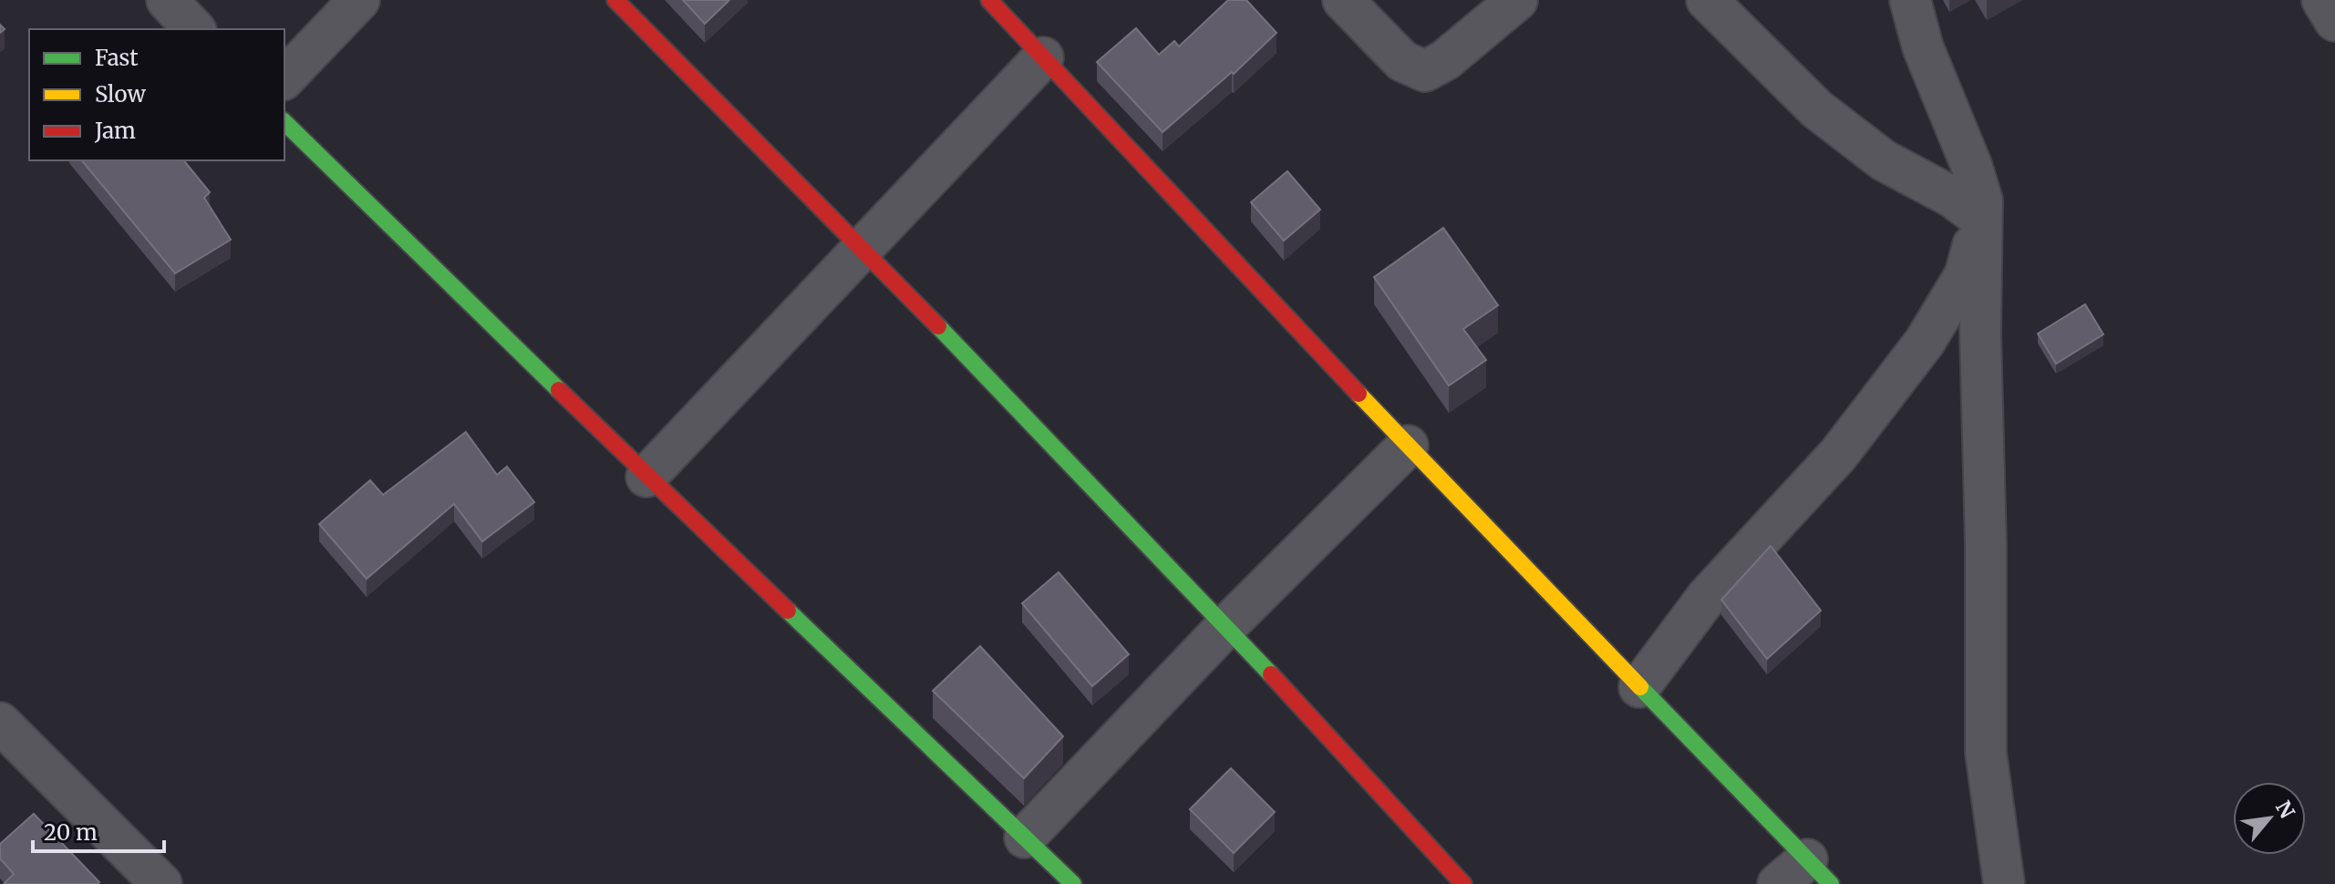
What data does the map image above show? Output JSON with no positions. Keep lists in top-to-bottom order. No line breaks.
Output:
{"legend":["Fast","Slow","Jam"],"scale_bar":"20 m","north":"top right"}
